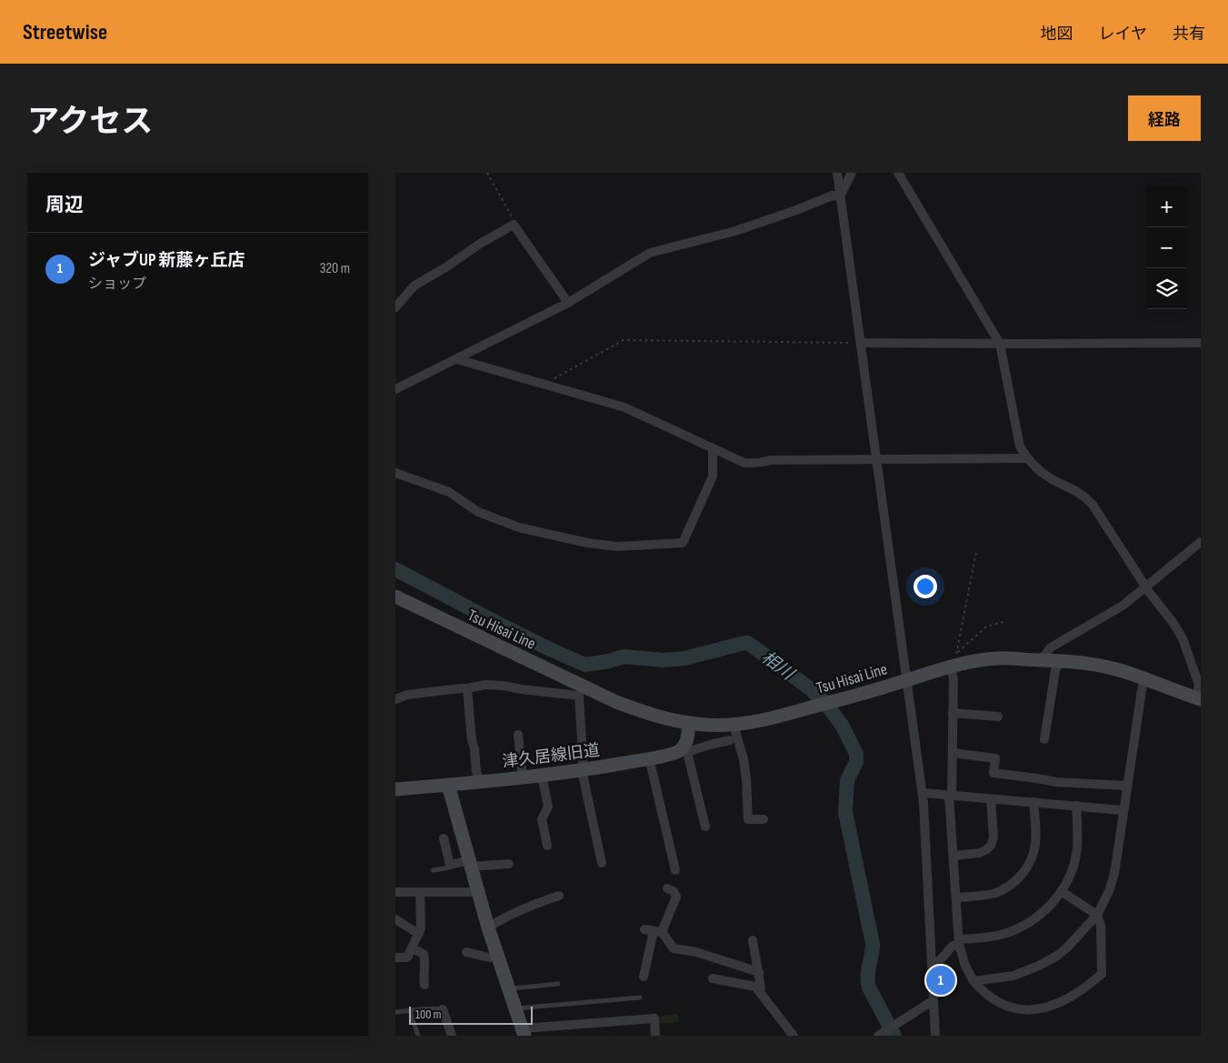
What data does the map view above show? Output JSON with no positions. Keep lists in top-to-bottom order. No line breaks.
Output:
{"streets":{"main road":["Tsu Hisai Line","津久居線旧道"]},"water":["相川"],"scale_bar":"100 m","page":{"header":"Streetwise","nav":["地図","レイヤ","共有"],"title":"アクセス","buttons":"経路","heading":"周辺","map_buttons":["+","−"],"list":[{"mark":"1","name":"ジャブUP 新藤ヶ丘店","note":"ショップ","value":"320 m"}],"pins":"1","scale":"100 m"}}
